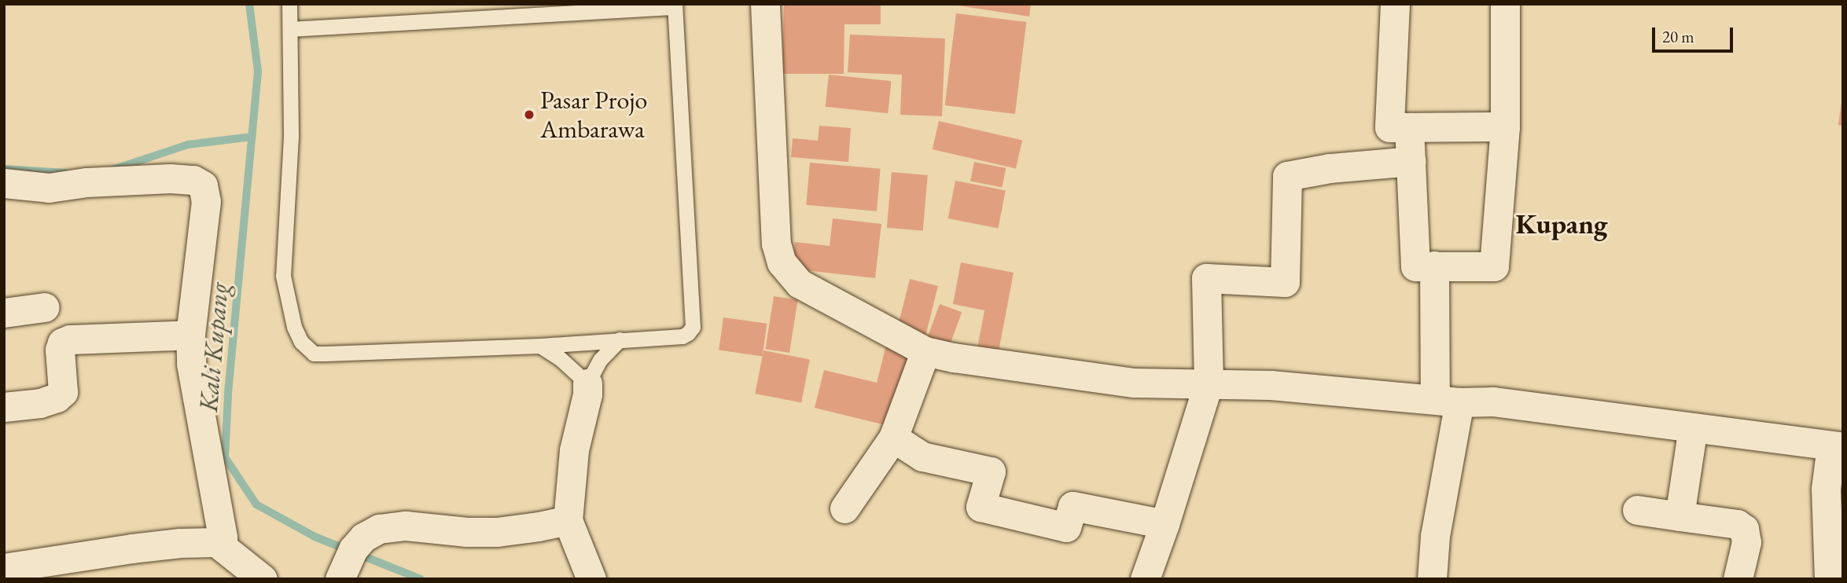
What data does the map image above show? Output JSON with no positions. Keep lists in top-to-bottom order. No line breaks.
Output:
{"districts":["Kupang"],"water":["Kali Kupang"],"places":["Pasar Projo Ambarawa"],"scale_bar":"20 m"}
